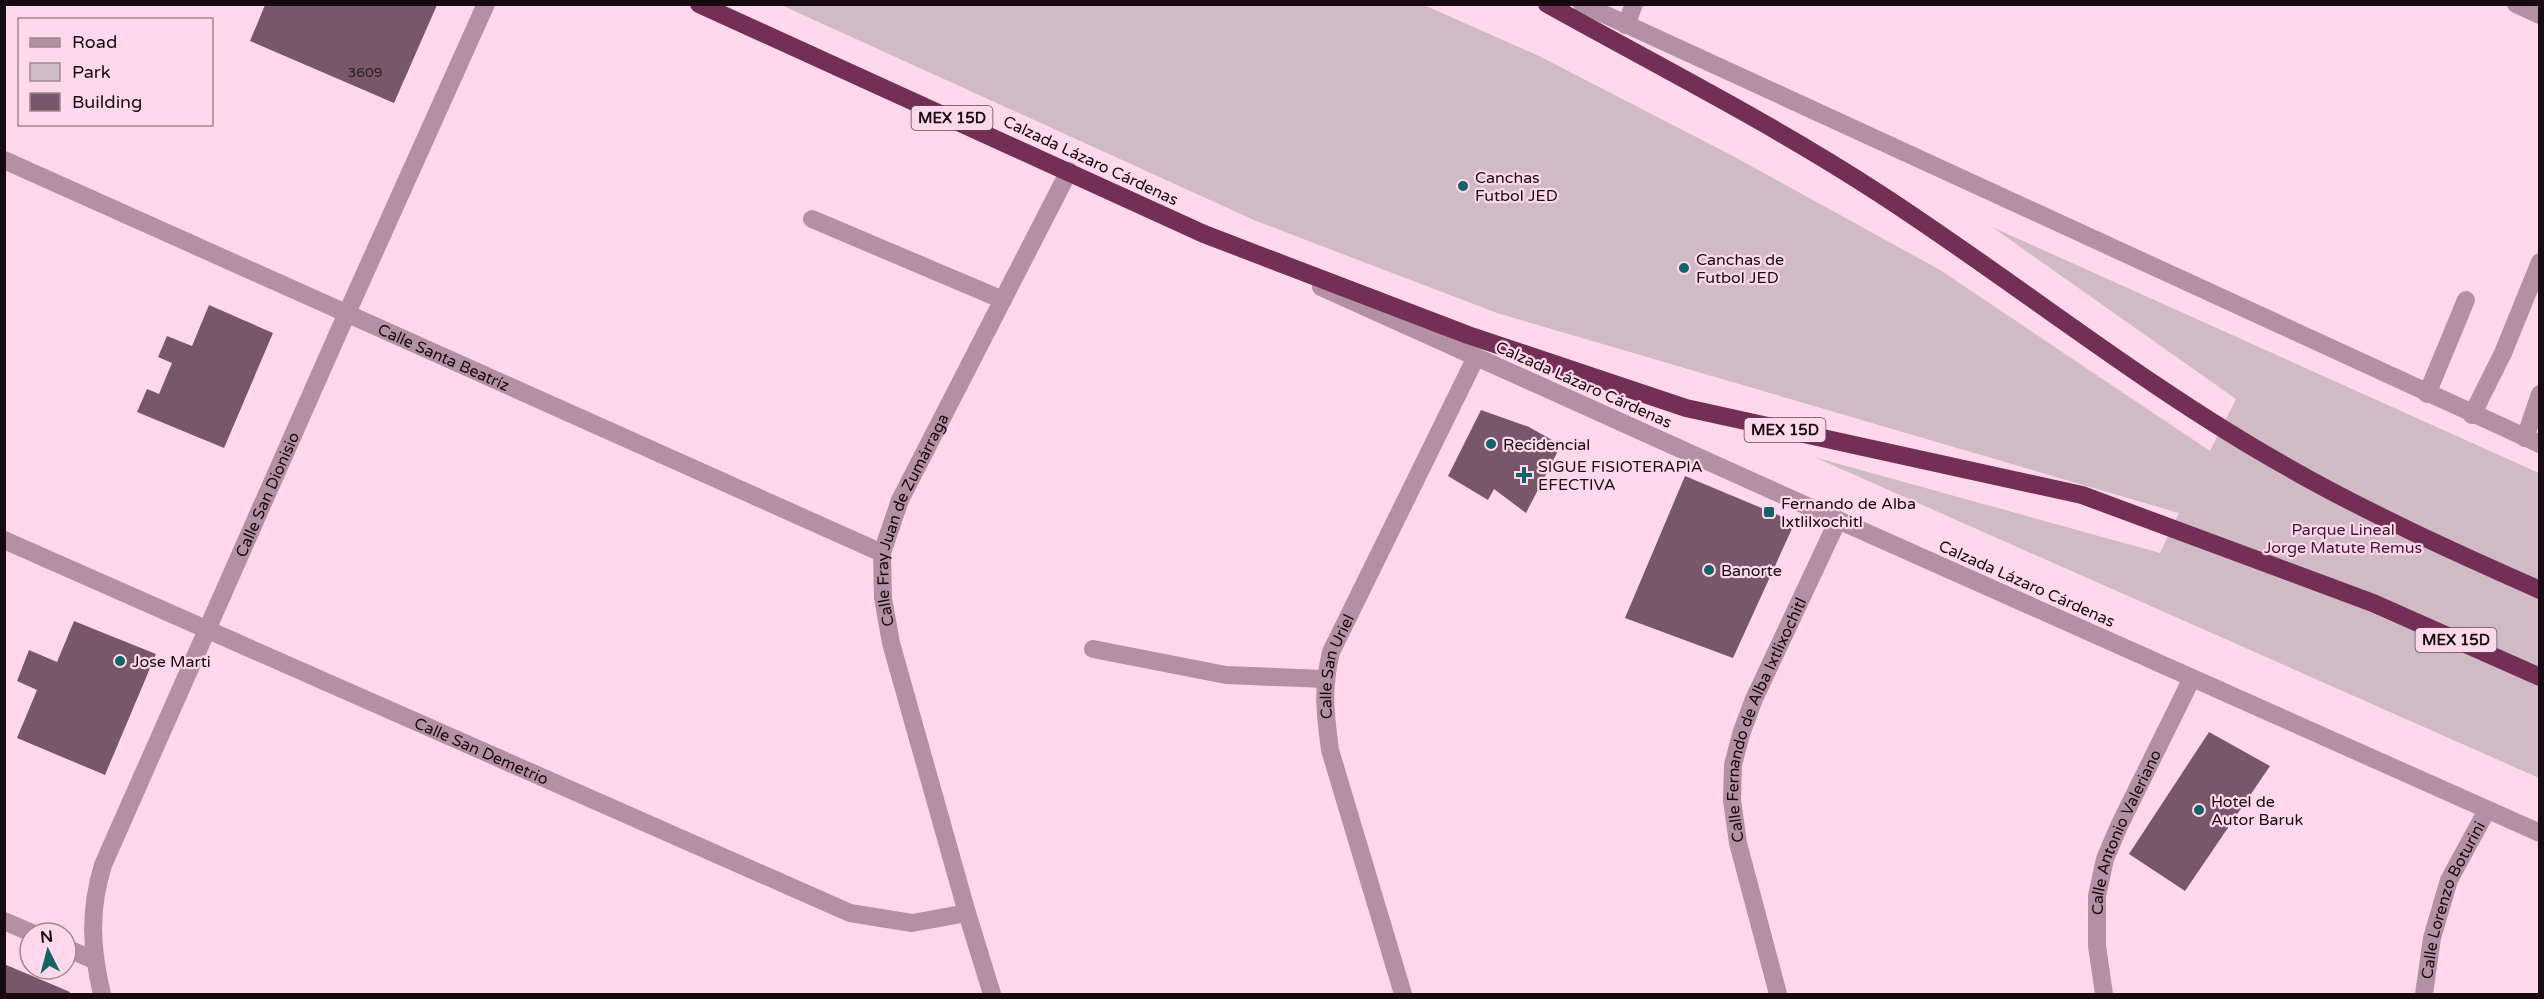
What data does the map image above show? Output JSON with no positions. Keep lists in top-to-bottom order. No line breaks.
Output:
{"streets":{"highway":["MEX 15D","Calzada Lázaro Cárdenas"],"street":["Calle Santa Beatríz","Calle San Dionisio","Calle Fray Juan de Zumárraga","Calle San Uriel","Calle Fernando de Alba Ixtlixochitl","Calle San Demetrio","Calle Antonio Valeriano","Calle Lorenzo Boturini"]},"crossings":[["Calzada Lázaro Cárdenas","Calle Fray Juan de Zumárraga"],["Calzada Lázaro Cárdenas","Calle San Uriel"],["Calzada Lázaro Cárdenas","Calle Fernando de Alba Ixtlixochitl"],["Calzada Lázaro Cárdenas","Calle Antonio Valeriano"],["Calzada Lázaro Cárdenas","Calle Lorenzo Boturini"],["Calle Santa Beatríz","Calle San Dionisio"],["Calle Santa Beatríz","Calle Fray Juan de Zumárraga"],["Calle San Dionisio","Calle San Demetrio"],["Calle Fray Juan de Zumárraga","Calle San Demetrio"]],"parks":["Parque Lineal Jorge Matute Remus"],"places":{"other":["Canchas Futbol JED","Canchas de Futbol JED","Recidencial","Banorte","Jose Marti","Hotel de Autor Baruk"],"health":["SIGUE FISIOTERAPIA EFECTIVA"],"transit":["Fernando de Alba Ixtlilxochitl"]},"house_numbers":["3609"],"legend":["Road","Park","Building"],"north":"top"}
